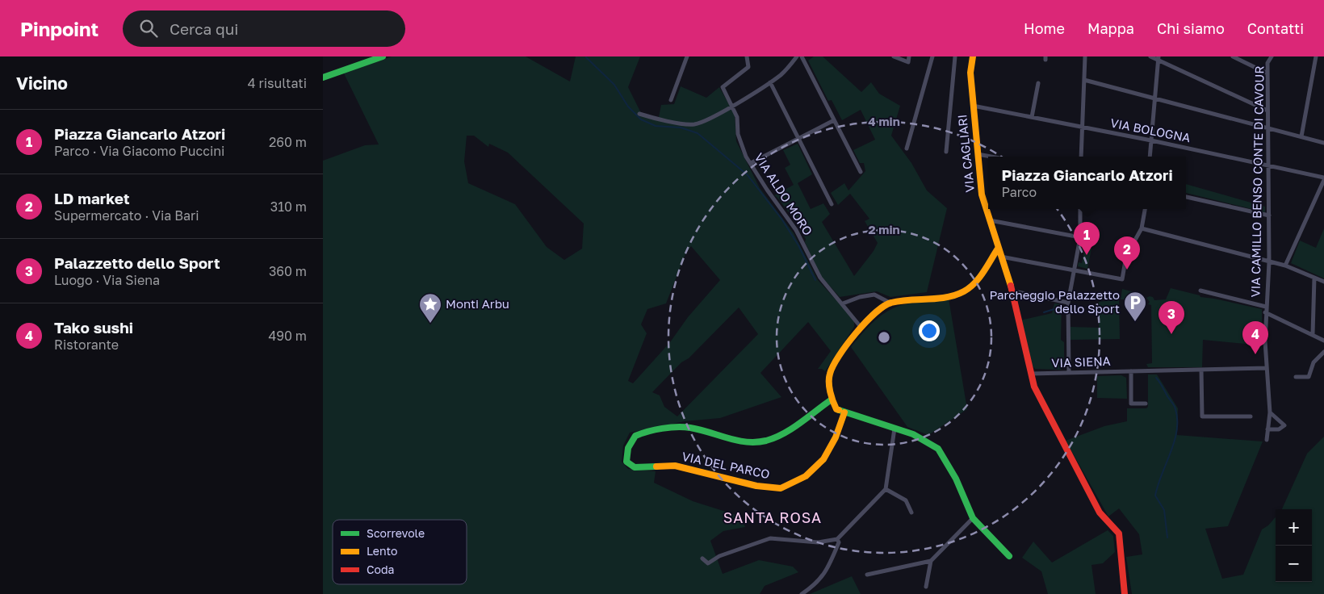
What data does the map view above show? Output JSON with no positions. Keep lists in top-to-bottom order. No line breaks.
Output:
{"streets":{"street":["VIA BOLOGNA","VIA CAGLIARI","VIA CAMILLO BENSO CONTE DI CAVOUR","VIA ALDO MORO","VIA SIENA","VIA DEL PARCO"]},"crossings":[["VIA BOLOGNA","VIA CAGLIARI"],["VIA BOLOGNA","VIA CAMILLO BENSO CONTE DI CAVOUR"],["VIA CAGLIARI","VIA SIENA"],["VIA CAMILLO BENSO CONTE DI CAVOUR","VIA SIENA"]],"districts":["SANTA ROSA"],"places":{"parking":["Parcheggio Palazzetto dello Sport"],"place":["Monti Arbu"]},"legend":["Scorrevole","Lento","Coda"],"page":{"header":"Pinpoint","search":"Cerca qui","nav":["Home","Mappa","Chi siamo","Contatti"],"heading":["Vicino","4 risultati"],"list":[{"mark":"1","name":"Piazza Giancarlo Atzori","note":"Parco · Via Giacomo Puccini","value":"260 m"},{"mark":"2","name":"LD market","note":"Supermercato · Via Bari","value":"310 m"},{"mark":"3","name":"Palazzetto dello Sport","note":"Luogo · Via Siena","value":"360 m"},{"mark":"4","name":"Tako sushi","note":"Ristorante","value":"490 m"}],"popup":["Piazza Giancarlo Atzori","Parco"],"pins":["1","2","3","4"],"map_buttons":["+","−"]},"rings":["4 min","2 min"]}
